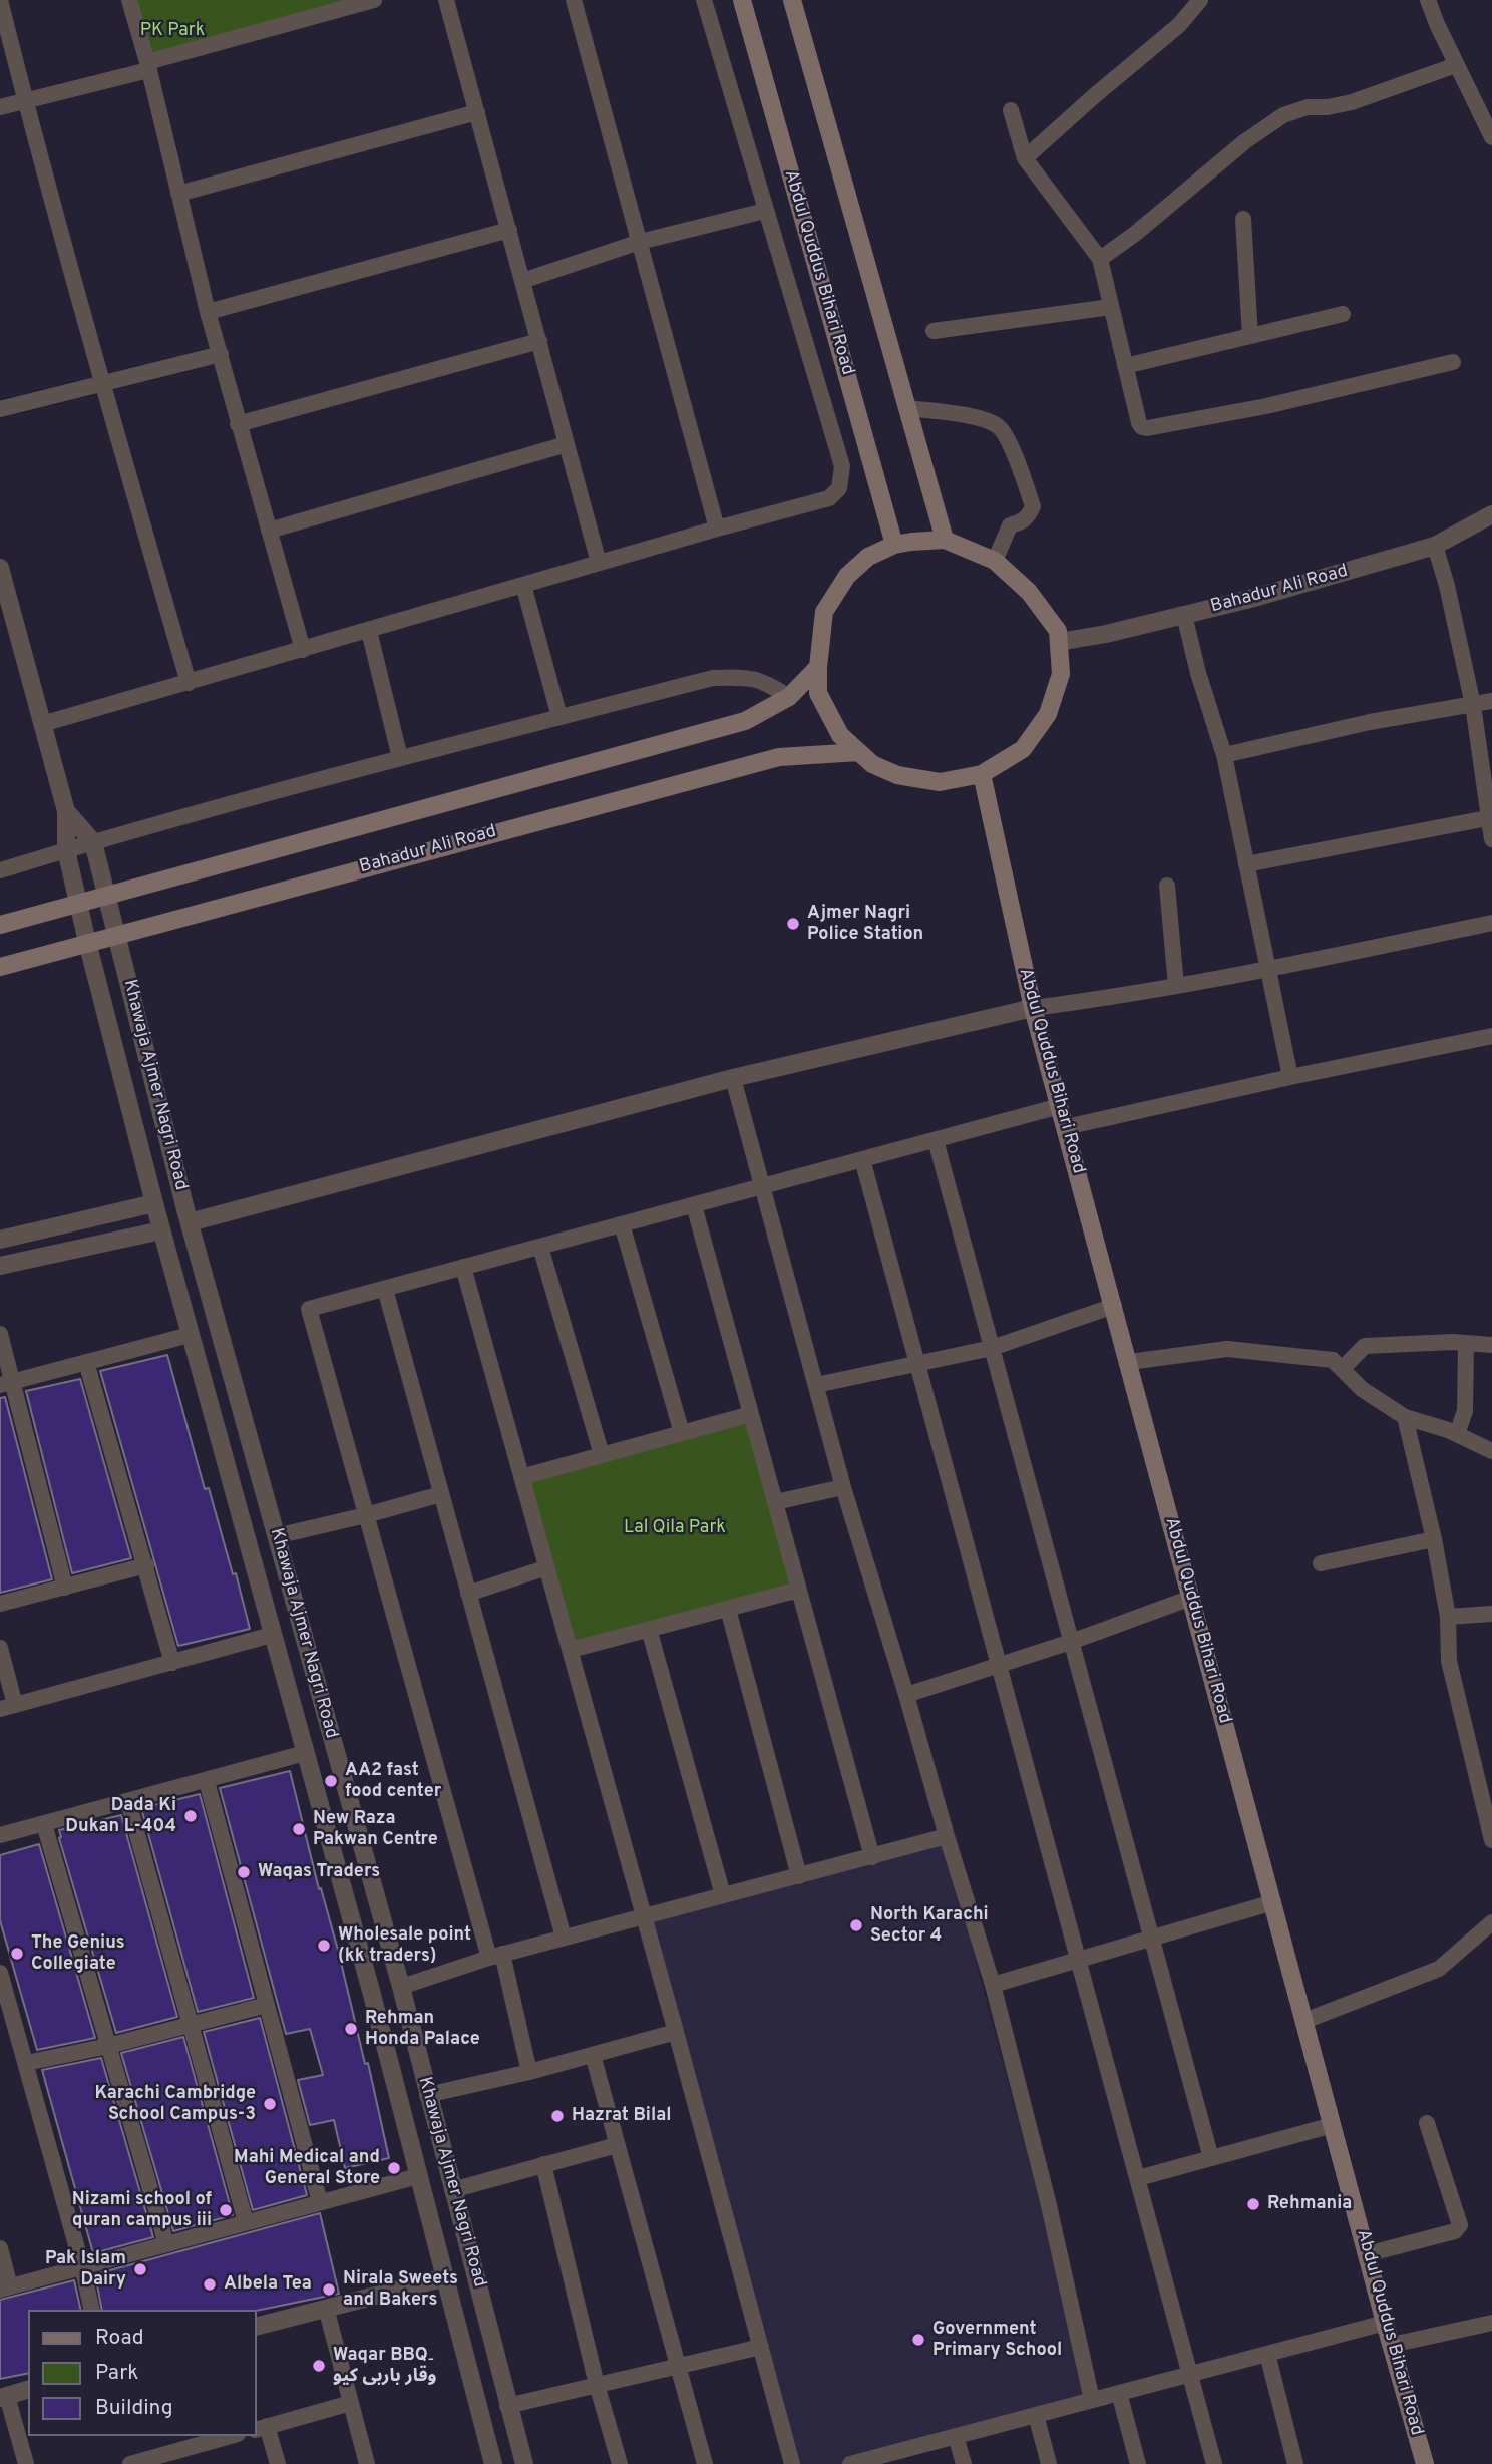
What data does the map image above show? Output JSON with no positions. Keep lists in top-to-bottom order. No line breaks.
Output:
{"streets":{"main road":["Abdul Quddus Bihari Road","Bahadur Ali Road"],"street":["Khawaja Ajmer Nagri Road"]},"crossings":[["Abdul Quddus Bihari Road","Bahadur Ali Road"],["Bahadur Ali Road","Khawaja Ajmer Nagri Road"]],"parks":["PK Park","Lal Qila Park"],"places":["Ajmer Nagri Police Station","AA2 fast food center","Dada Ki Dukan L-404","New Raza Pakwan Centre","Waqas Traders","North Karachi Sector 4","Wholesale point (kk traders)","The Genius Collegiate","Rehman Honda Palace","Karachi Cambridge School Campus-3","Hazrat Bilal","Mahi Medical and General Store","Rehmania","Nizami school of quran campus iii","Pak Islam Dairy","Albela Tea","Nirala Sweets and Bakers","Government Primary School","Waqar BBQ۔ وقار باربی کیو"],"legend":["Road","Park","Building"]}
